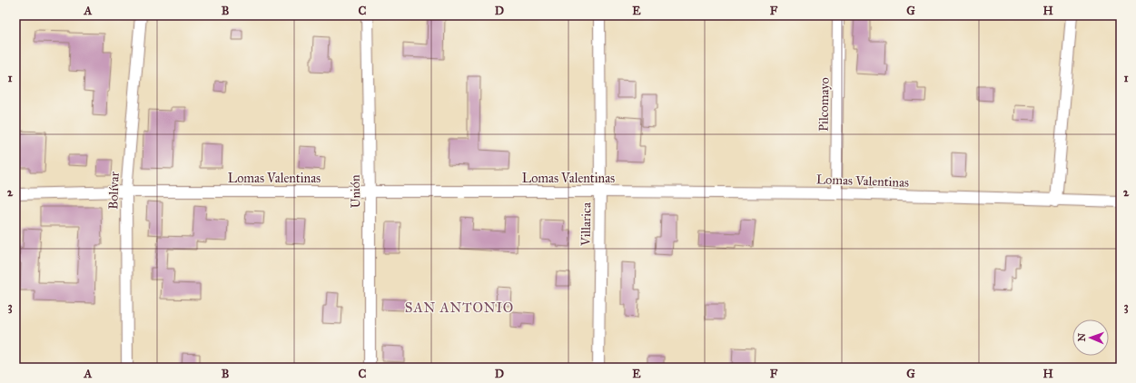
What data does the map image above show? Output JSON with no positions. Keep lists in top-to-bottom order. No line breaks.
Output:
{"streets":{"street":["Pilcomayo","Lomas Valentinas","Bolívar","Unión","Villarica"]},"crossings":[["Pilcomayo","Lomas Valentinas"],["Lomas Valentinas","Bolívar"],["Lomas Valentinas","Unión"],["Lomas Valentinas","Villarica"]],"districts":["SAN ANTONIO"],"north":"left","grid":{"columns":["A","B","C","D","E","F","G","H"],"rows":["1","2","3"]}}
